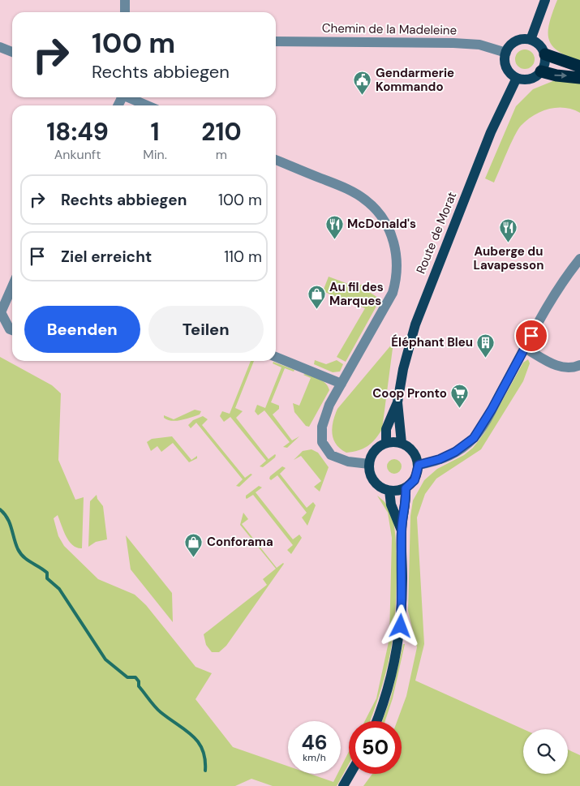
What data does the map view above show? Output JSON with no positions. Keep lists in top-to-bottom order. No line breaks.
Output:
{"streets":{"main road":["Route de Morat"],"street":["Chemin de la Madeleine"]},"crossings":[["Chemin de la Madeleine","Route de Morat"]],"places":{"public building":["Gendarmerie Kommando"],"restaurant":["McDonald's","Auberge du Lavapesson"],"shop":["Au fil des Marques","Conforama"],"building":["Éléphant Bleu"],"supermarket":["Coop Pronto"]},"page":{"turn":["100 m","Rechts abbiegen"],"eta":["18:49","Ankunft","1","Min.","210","m"],"list":[{"name":"Rechts abbiegen","value":"100 m"},{"name":"Ziel erreicht","value":"110 m"}],"buttons":["Beenden","Teilen"],"speed":"46 km/h","limit":"50"}}
